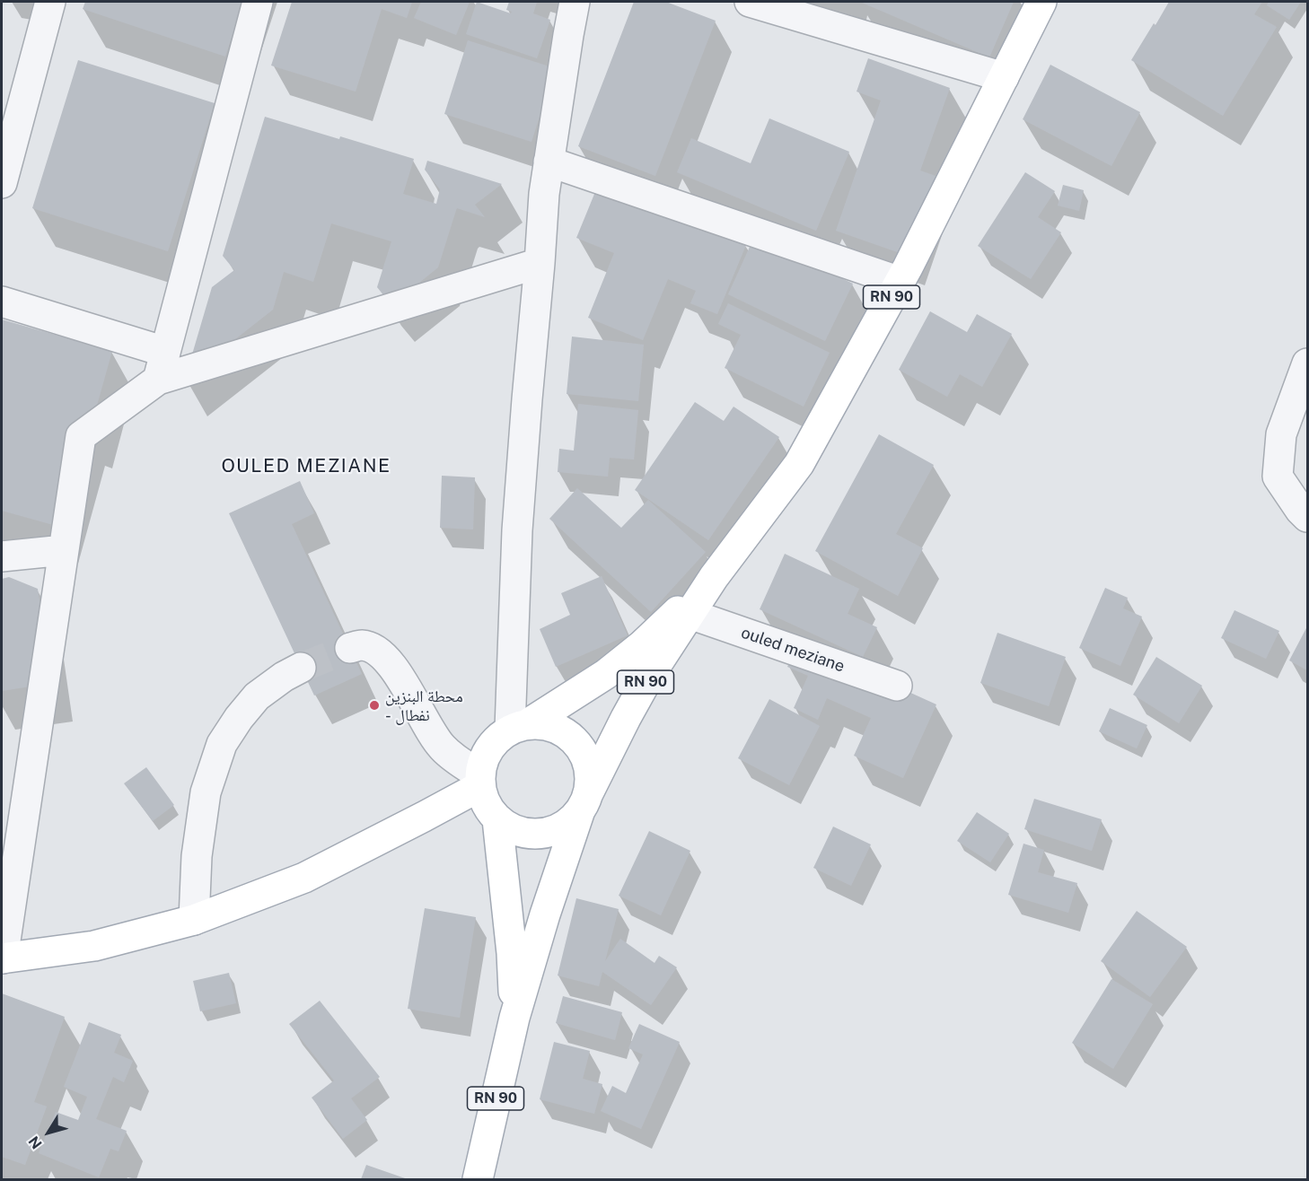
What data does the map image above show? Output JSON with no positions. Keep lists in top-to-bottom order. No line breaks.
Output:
{"streets":{"main road":["RN 90"],"street":["ouled meziane"]},"crossings":[["RN 90","ouled meziane"]],"districts":["OULED MEZIANE"],"places":["محطة البنزين - نفطال"],"north":"bottom left"}
